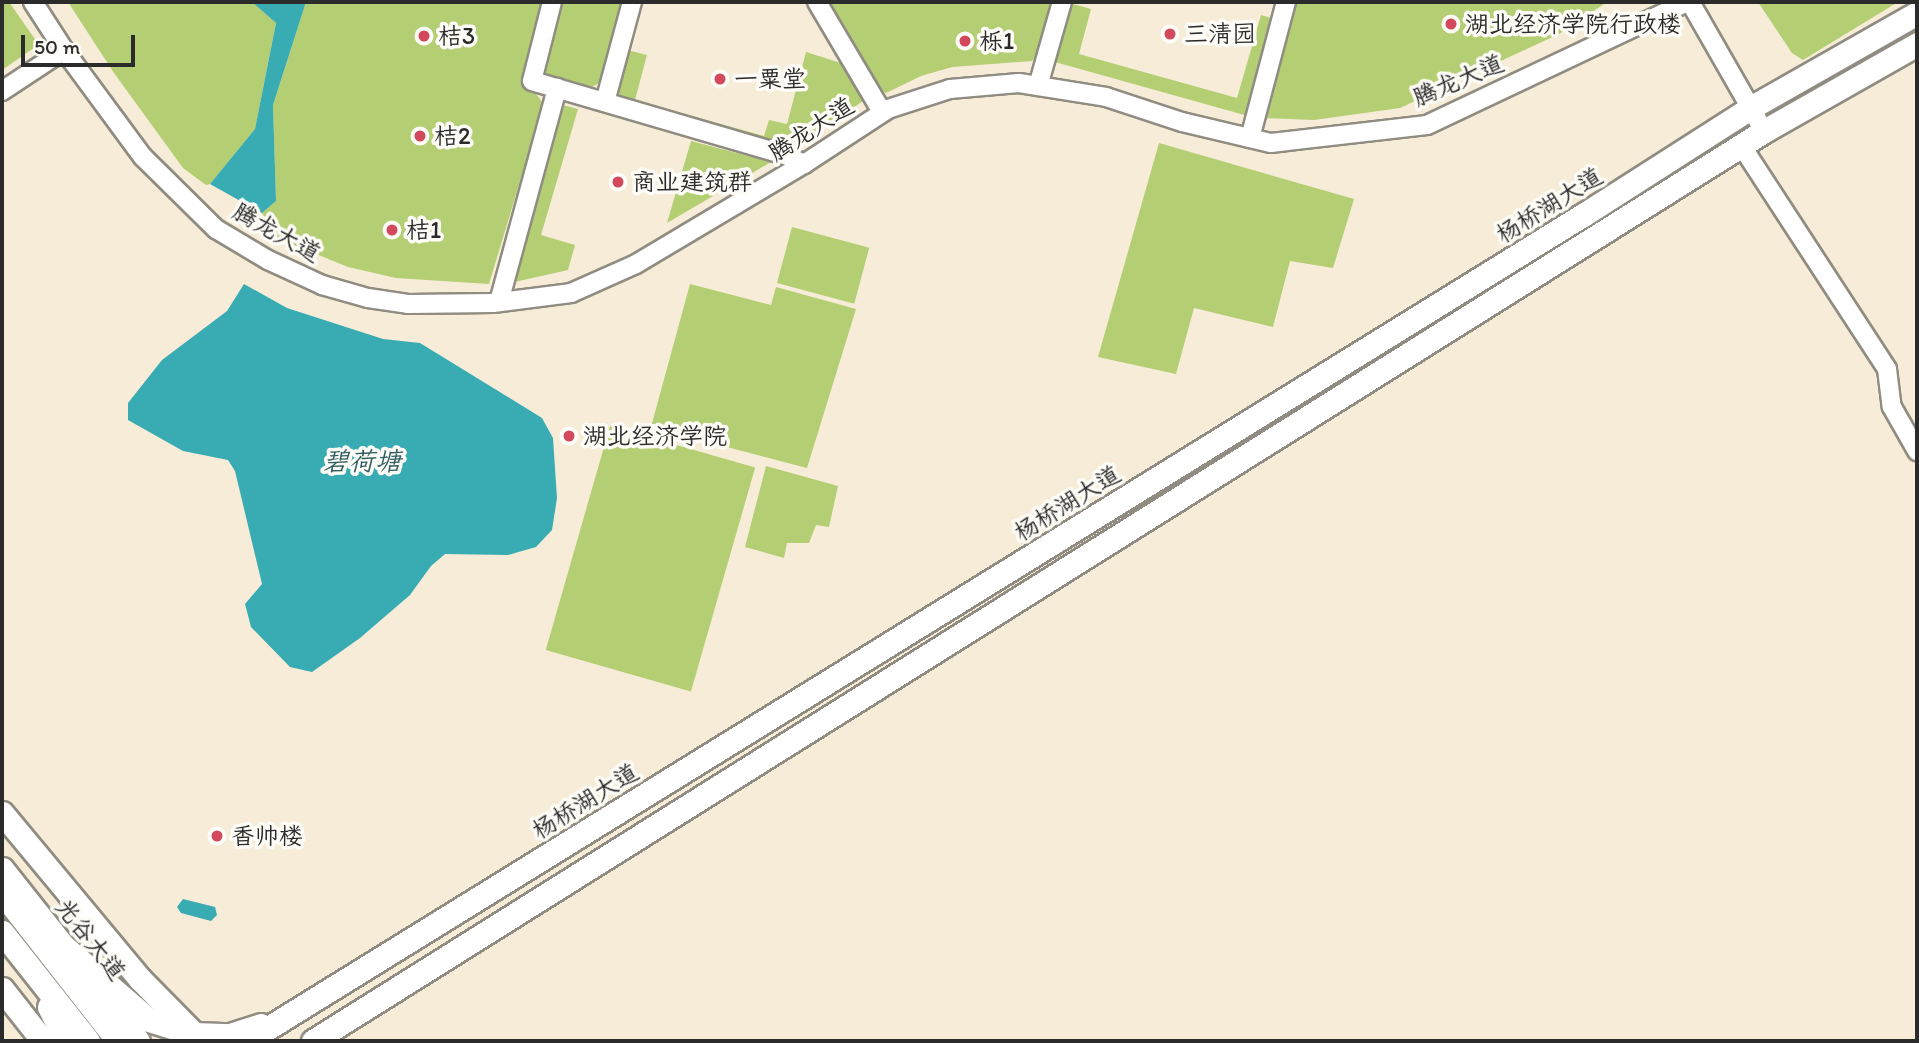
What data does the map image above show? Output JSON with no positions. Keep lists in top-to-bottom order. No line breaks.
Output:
{"streets":{"main road":["杨桥湖大道","光谷大道"],"street":["腾龙大道"]},"water":["碧荷塘"],"places":["湖北经济学院行政楼","三清园","桔3","栎1","一粟堂","桔2","商业建筑群","桔1","湖北经济学院","香帅楼"],"scale_bar":"50 m"}
